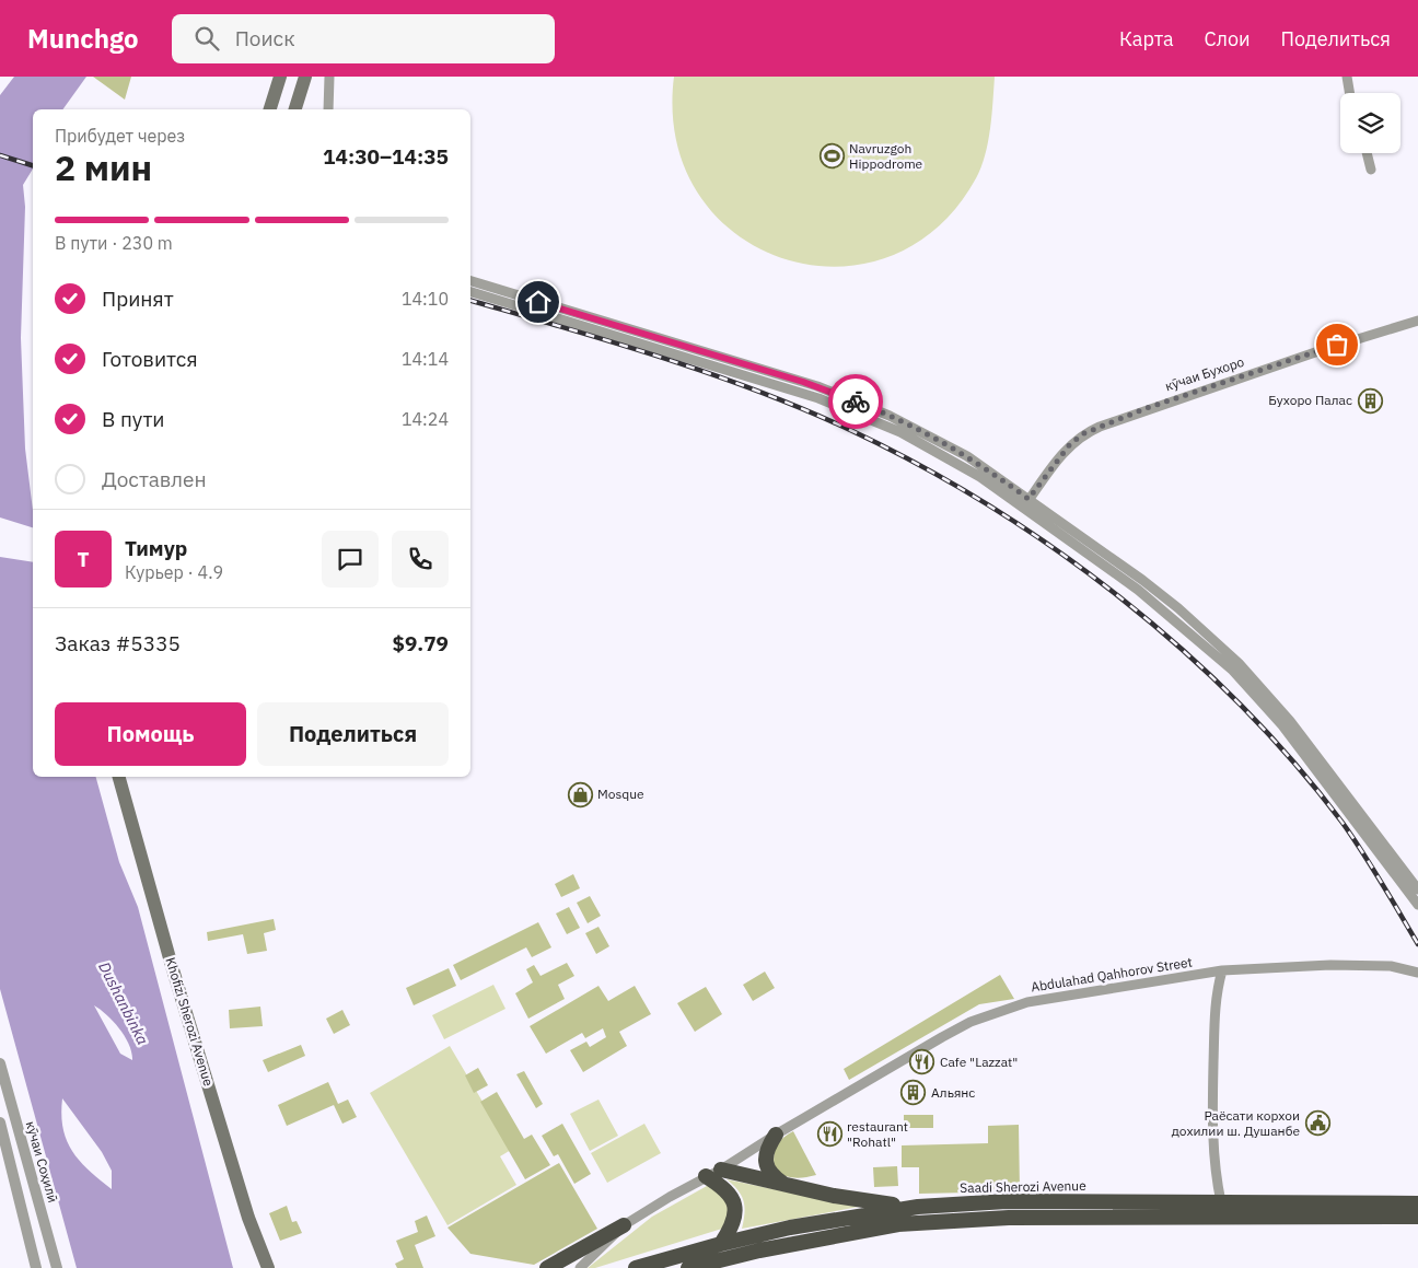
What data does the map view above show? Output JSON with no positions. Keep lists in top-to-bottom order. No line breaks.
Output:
{"streets":{"highway":["Saadi Sherozi Avenue"],"main road":["Khofizi Sherozi Avenue"],"street":["кӯчаи Бухоро","Abdulahad Qahhorov Street","кӯчаи Соҳилӣ"]},"water":["Dushanbinka"],"places":{"sports":["Navruzgoh Hippodrome"],"building":["Бухоро Палас","Альянс"],"shop":["Mosque"],"restaurant":["Cafe \"Lazzat\"","restaurant \"Rohatl\""],"public building":["Раёсати корхои дохилии ш. Душанбе"]},"page":{"header":"Munchgo","search":"Поиск","nav":["Карта","Слои","Поделиться"],"heading":["2 мин","Прибудет через","14:30–14:35"],"panel":["Тимур","Курьер · 4.9","Заказ #5335","$9.79"],"bar":"В пути · 230 m","list":[["Принят","14:10"],["Готовится","14:14"],["В пути","14:24"],"Доставлен"],"round":"Т","buttons":["Помощь","Поделиться"]}}
